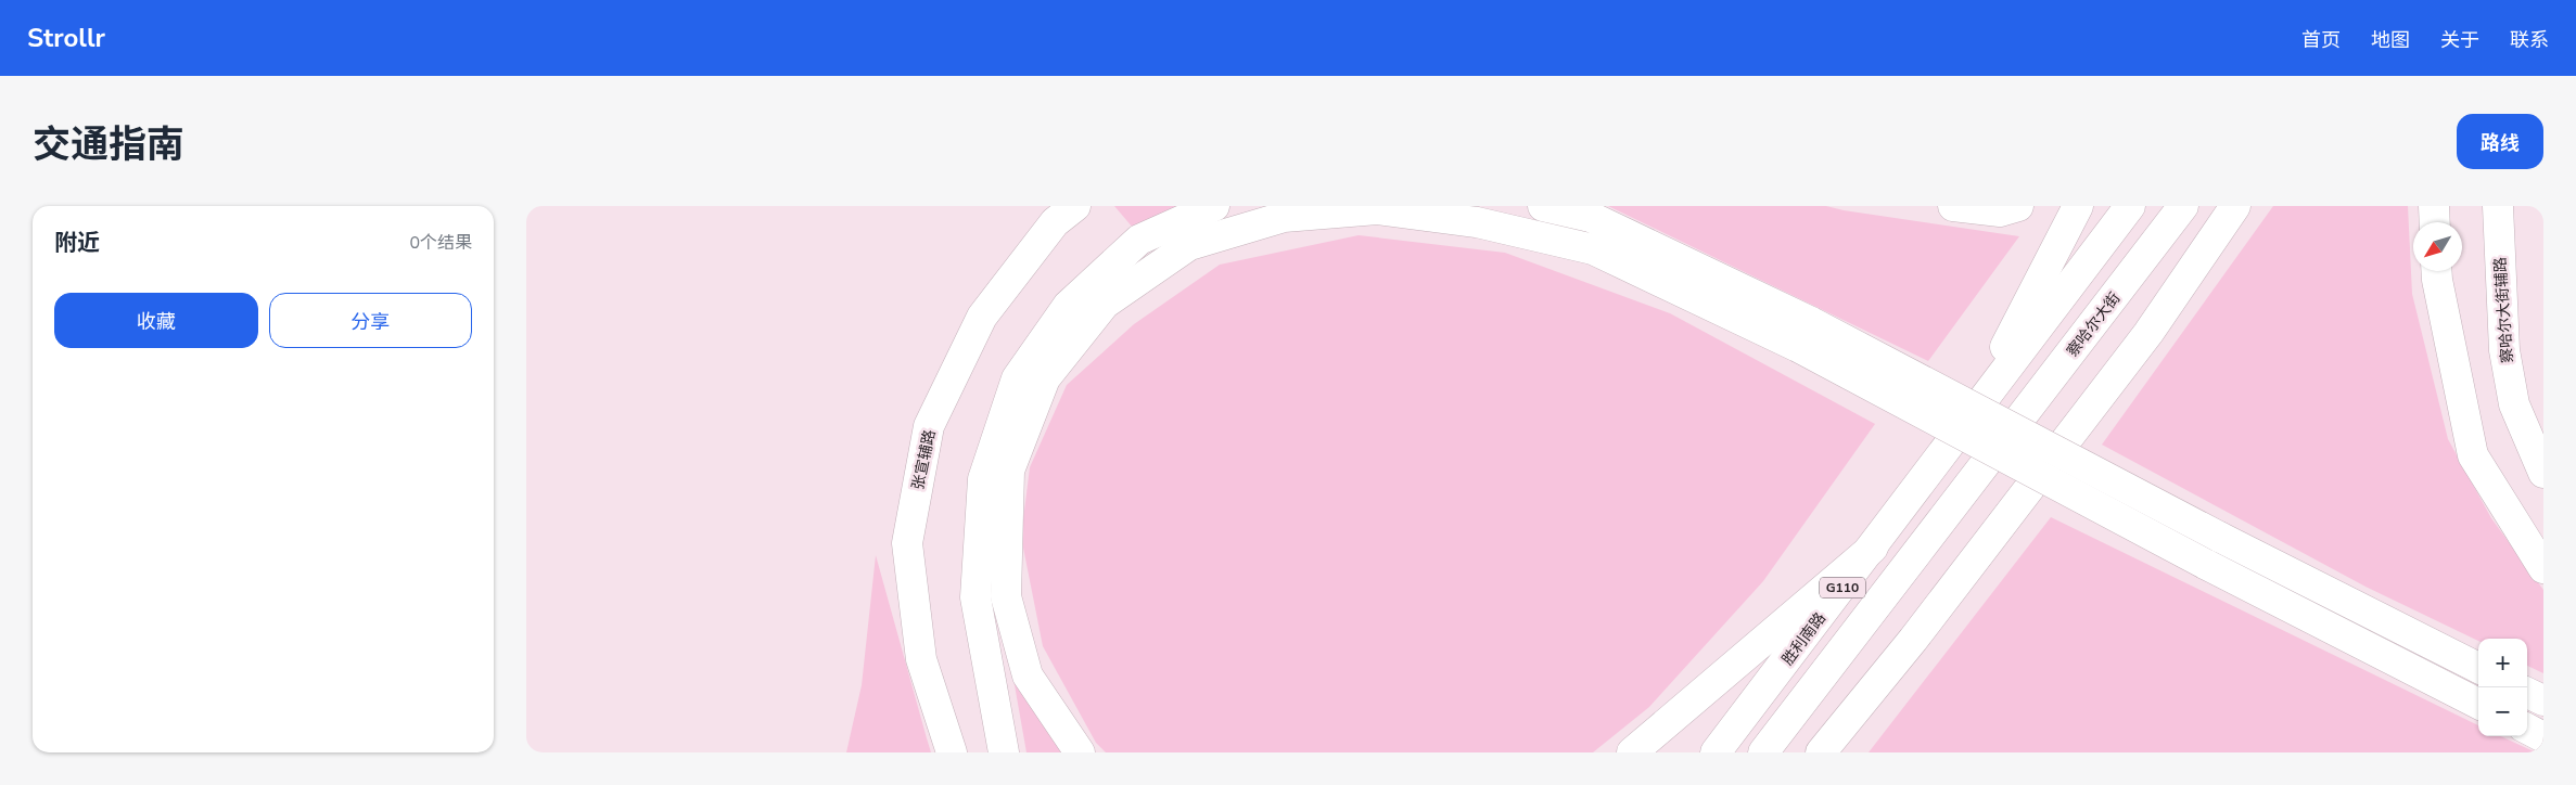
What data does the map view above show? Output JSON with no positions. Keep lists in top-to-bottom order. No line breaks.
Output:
{"streets":{"main road":["察哈尔大街辅路","察哈尔大街","张宣辅路","G110","胜利南路"]},"crossings":[["G110","胜利南路"]],"north":"bottom left","page":{"header":"Strollr","nav":["首页","地图","关于","联系"],"title":"交通指南","buttons":["路线",["收藏","分享"]],"heading":["附近","0个结果"],"map_buttons":["+","−"]}}
